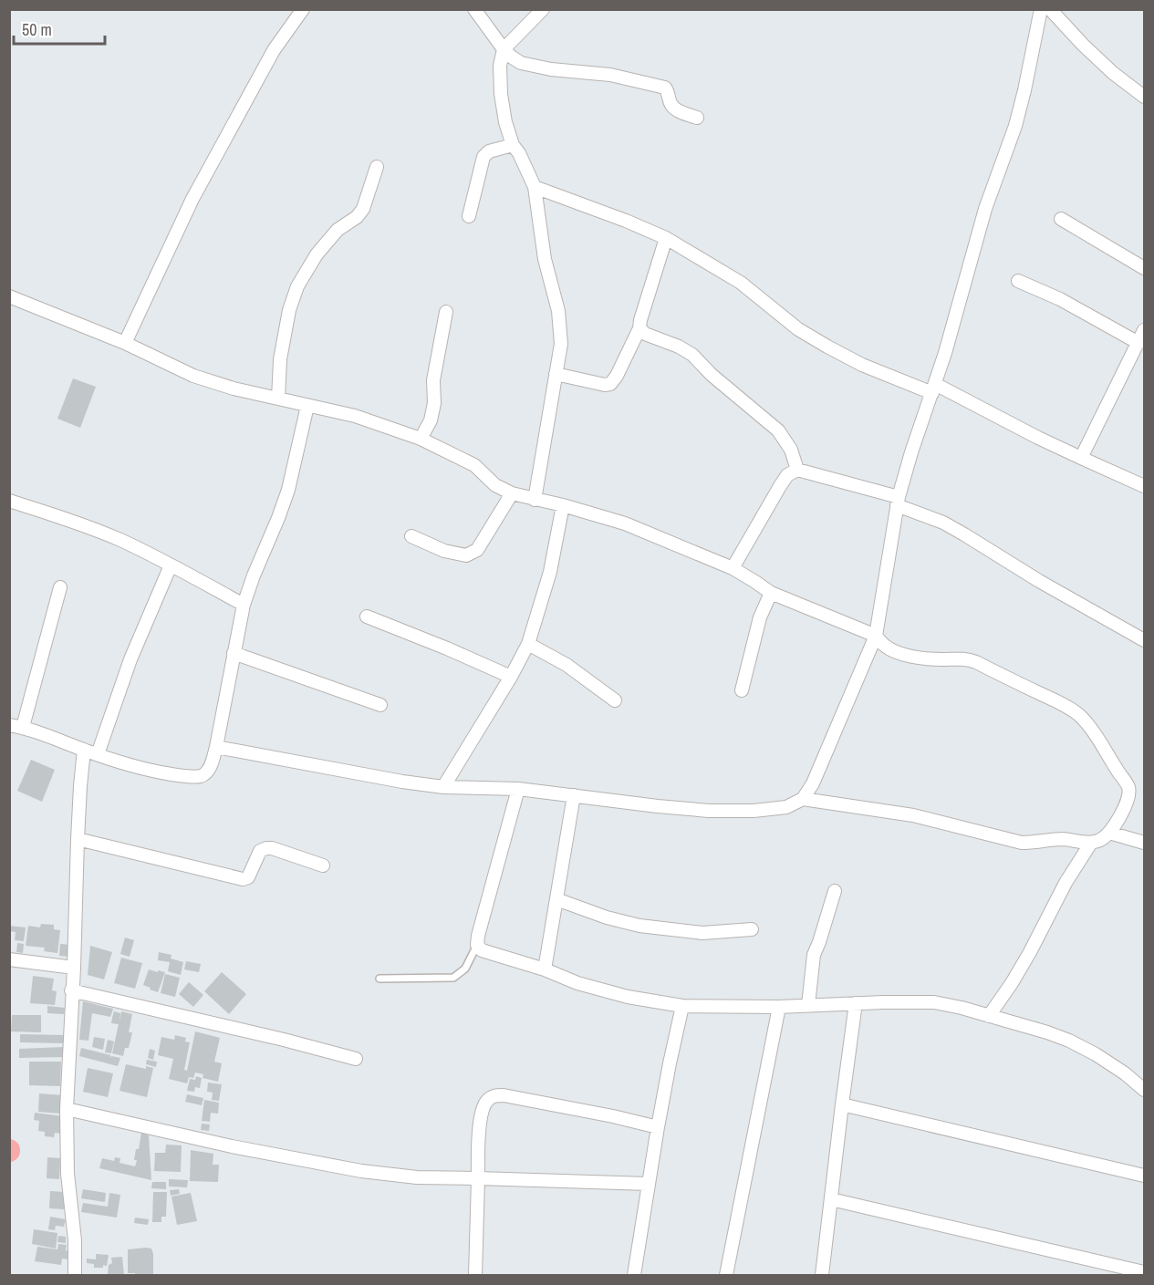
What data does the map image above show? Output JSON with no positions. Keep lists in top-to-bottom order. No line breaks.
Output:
{"scale_bar":"50 m"}
